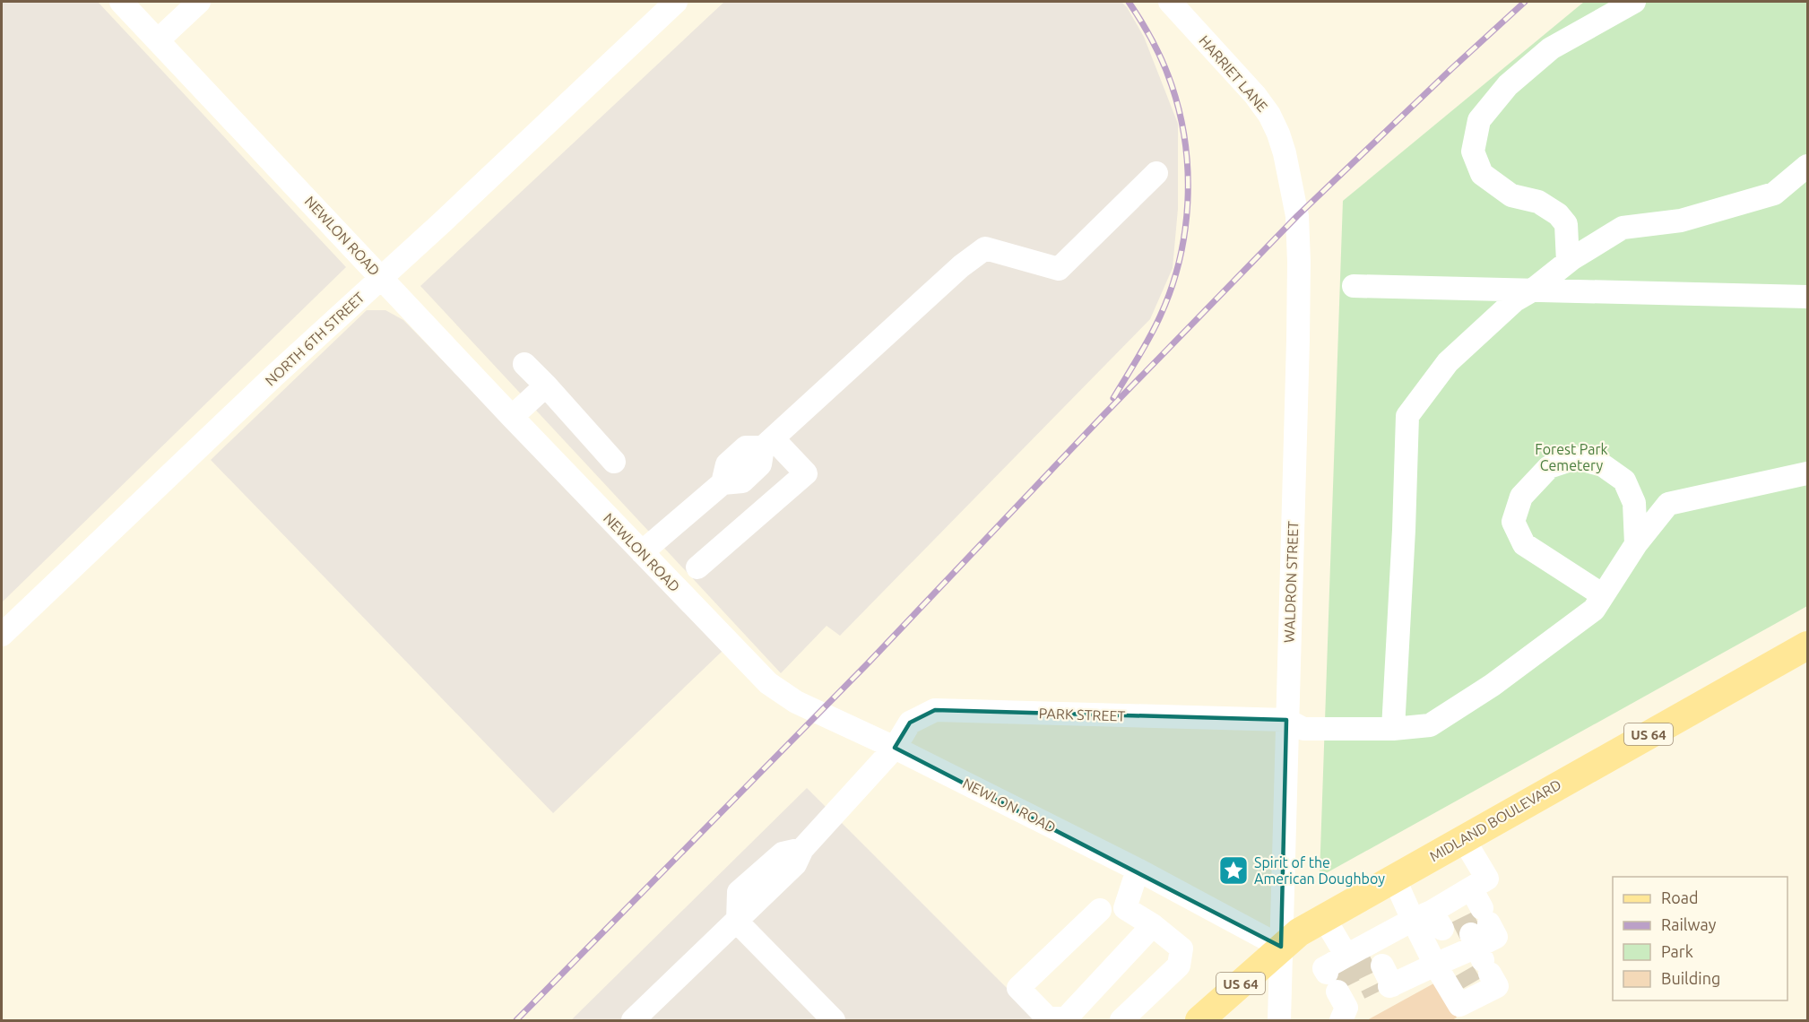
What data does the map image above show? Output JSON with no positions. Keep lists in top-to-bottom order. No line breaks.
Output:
{"streets":{"main road":["US 64","MIDLAND BOULEVARD"],"street":["HARRIET LANE","NEWLON ROAD","NORTH 6TH STREET","WALDRON STREET","PARK STREET"]},"crossings":[["HARRIET LANE","WALDRON STREET"],["NEWLON ROAD","NORTH 6TH STREET"],["NEWLON ROAD","WALDRON STREET"],["NEWLON ROAD","PARK STREET"],["NEWLON ROAD","MIDLAND BOULEVARD"],["WALDRON STREET","PARK STREET"],["WALDRON STREET","MIDLAND BOULEVARD"]],"parks":["Forest Park Cemetery"],"places":{"place":["Spirit of the American Doughboy"]},"legend":["Road","Railway","Park","Building"]}
